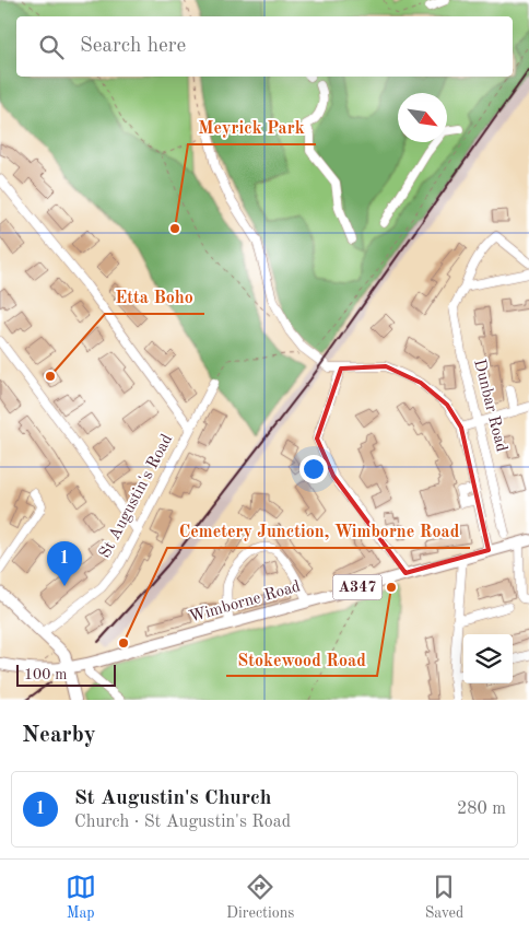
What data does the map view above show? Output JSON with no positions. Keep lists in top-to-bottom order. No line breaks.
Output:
{"streets":{"main road":["A347","Wimborne Road"],"street":["Dunbar Road","St Augustin's Road"]},"places":["Meyrick Park","Etta Boho","Stokewood Road","Cemetery Junction, Wimborne Road"],"scale_bar":"100 m","north":"bottom right","page":{"search":"Search here","pins":"1","scale":"100 m","heading":"Nearby","list":[{"mark":"1","name":"St Augustin's Church","note":"Church · St Augustin's Road","value":"280 m"}],"nav":["Map","Directions","Saved"]}}
